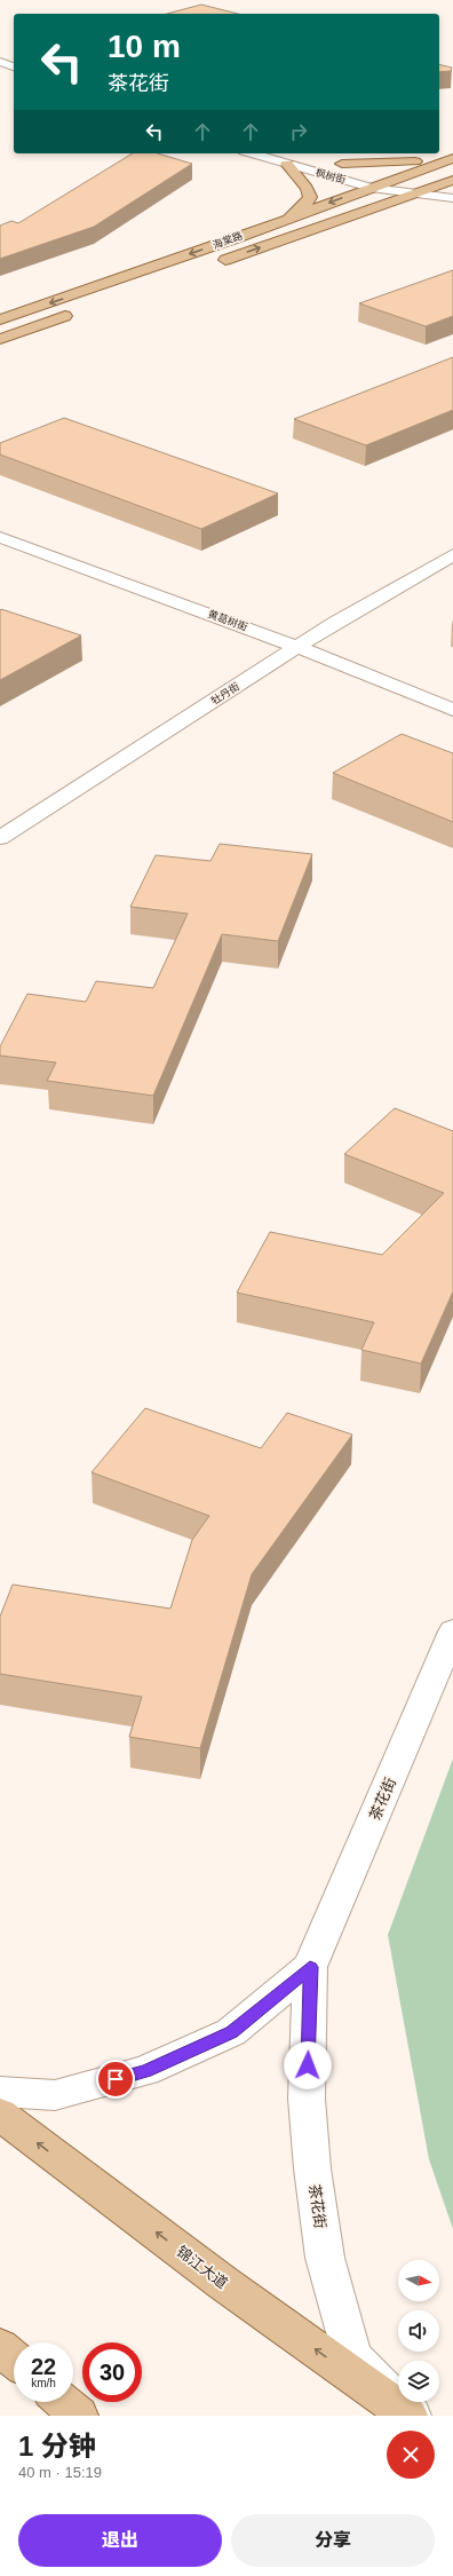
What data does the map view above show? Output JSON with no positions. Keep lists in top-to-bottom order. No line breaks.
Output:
{"streets":{"main road":["海棠路","锦江大道"],"street":["枫树街","黄葛树街","牡丹街","茶花街"]},"crossings":[["枫树街","海棠路"],["黄葛树街","牡丹街"]],"one_way":["锦江大道"],"north":"right","page":{"turn":["10 m","茶花街"],"speed":"22 km/h","limit":"30","heading":["1 分钟","40 m · 15:19"],"buttons":["退出","分享"]}}
